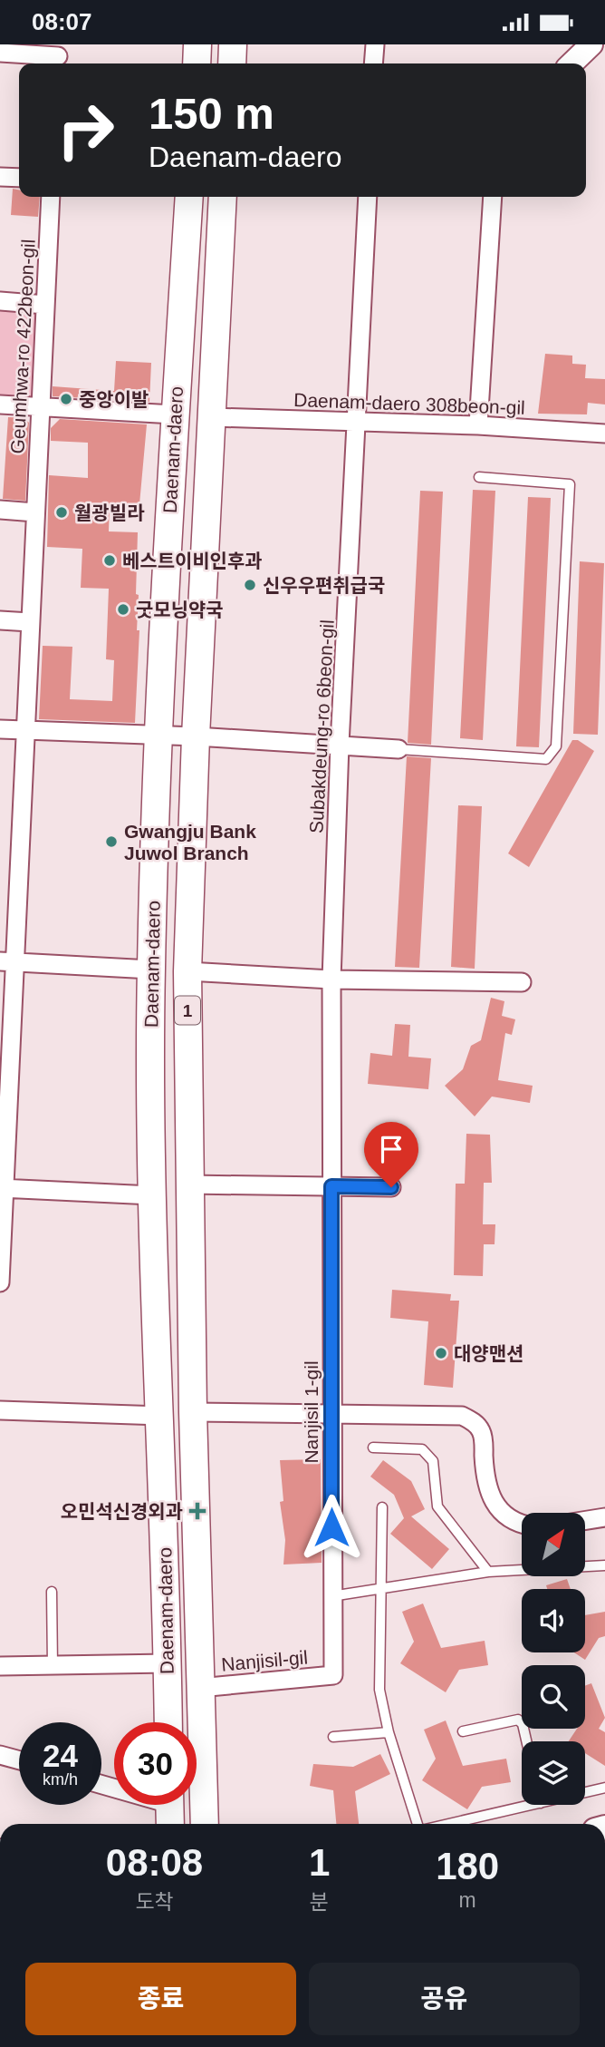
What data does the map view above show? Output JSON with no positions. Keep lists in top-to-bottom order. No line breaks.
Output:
{"streets":{"main road":["Daenam-daero","1"],"street":["Geumhwa-ro 422beon-gil","Daenam-daero 308beon-gil","Subakdeung-ro 6beon-gil","Nanjisil 1-gil","Nanjisil-gil"]},"crossings":[["Daenam-daero 308beon-gil","Daenam-daero"],["Daenam-daero 308beon-gil","Subakdeung-ro 6beon-gil"],["Daenam-daero","Subakdeung-ro 6beon-gil"],["Daenam-daero","Nanjisil-gil"],["Subakdeung-ro 6beon-gil","Nanjisil 1-gil"],["Nanjisil 1-gil","Nanjisil-gil"]],"places":{"other":["중앙이발","월광빌라","베스트이비인후과","신우우편취급국","굿모닝약국","Gwangju Bank Juwol Branch","대양맨션"],"health":["오민석신경외과"]},"north":"top right","page":{"status":"08:07","turn":["150 m","Daenam-daero"],"speed":"24 km/h","limit":"30","eta":["08:08","도착","1","분","180","m"],"buttons":["종료","공유"]}}
